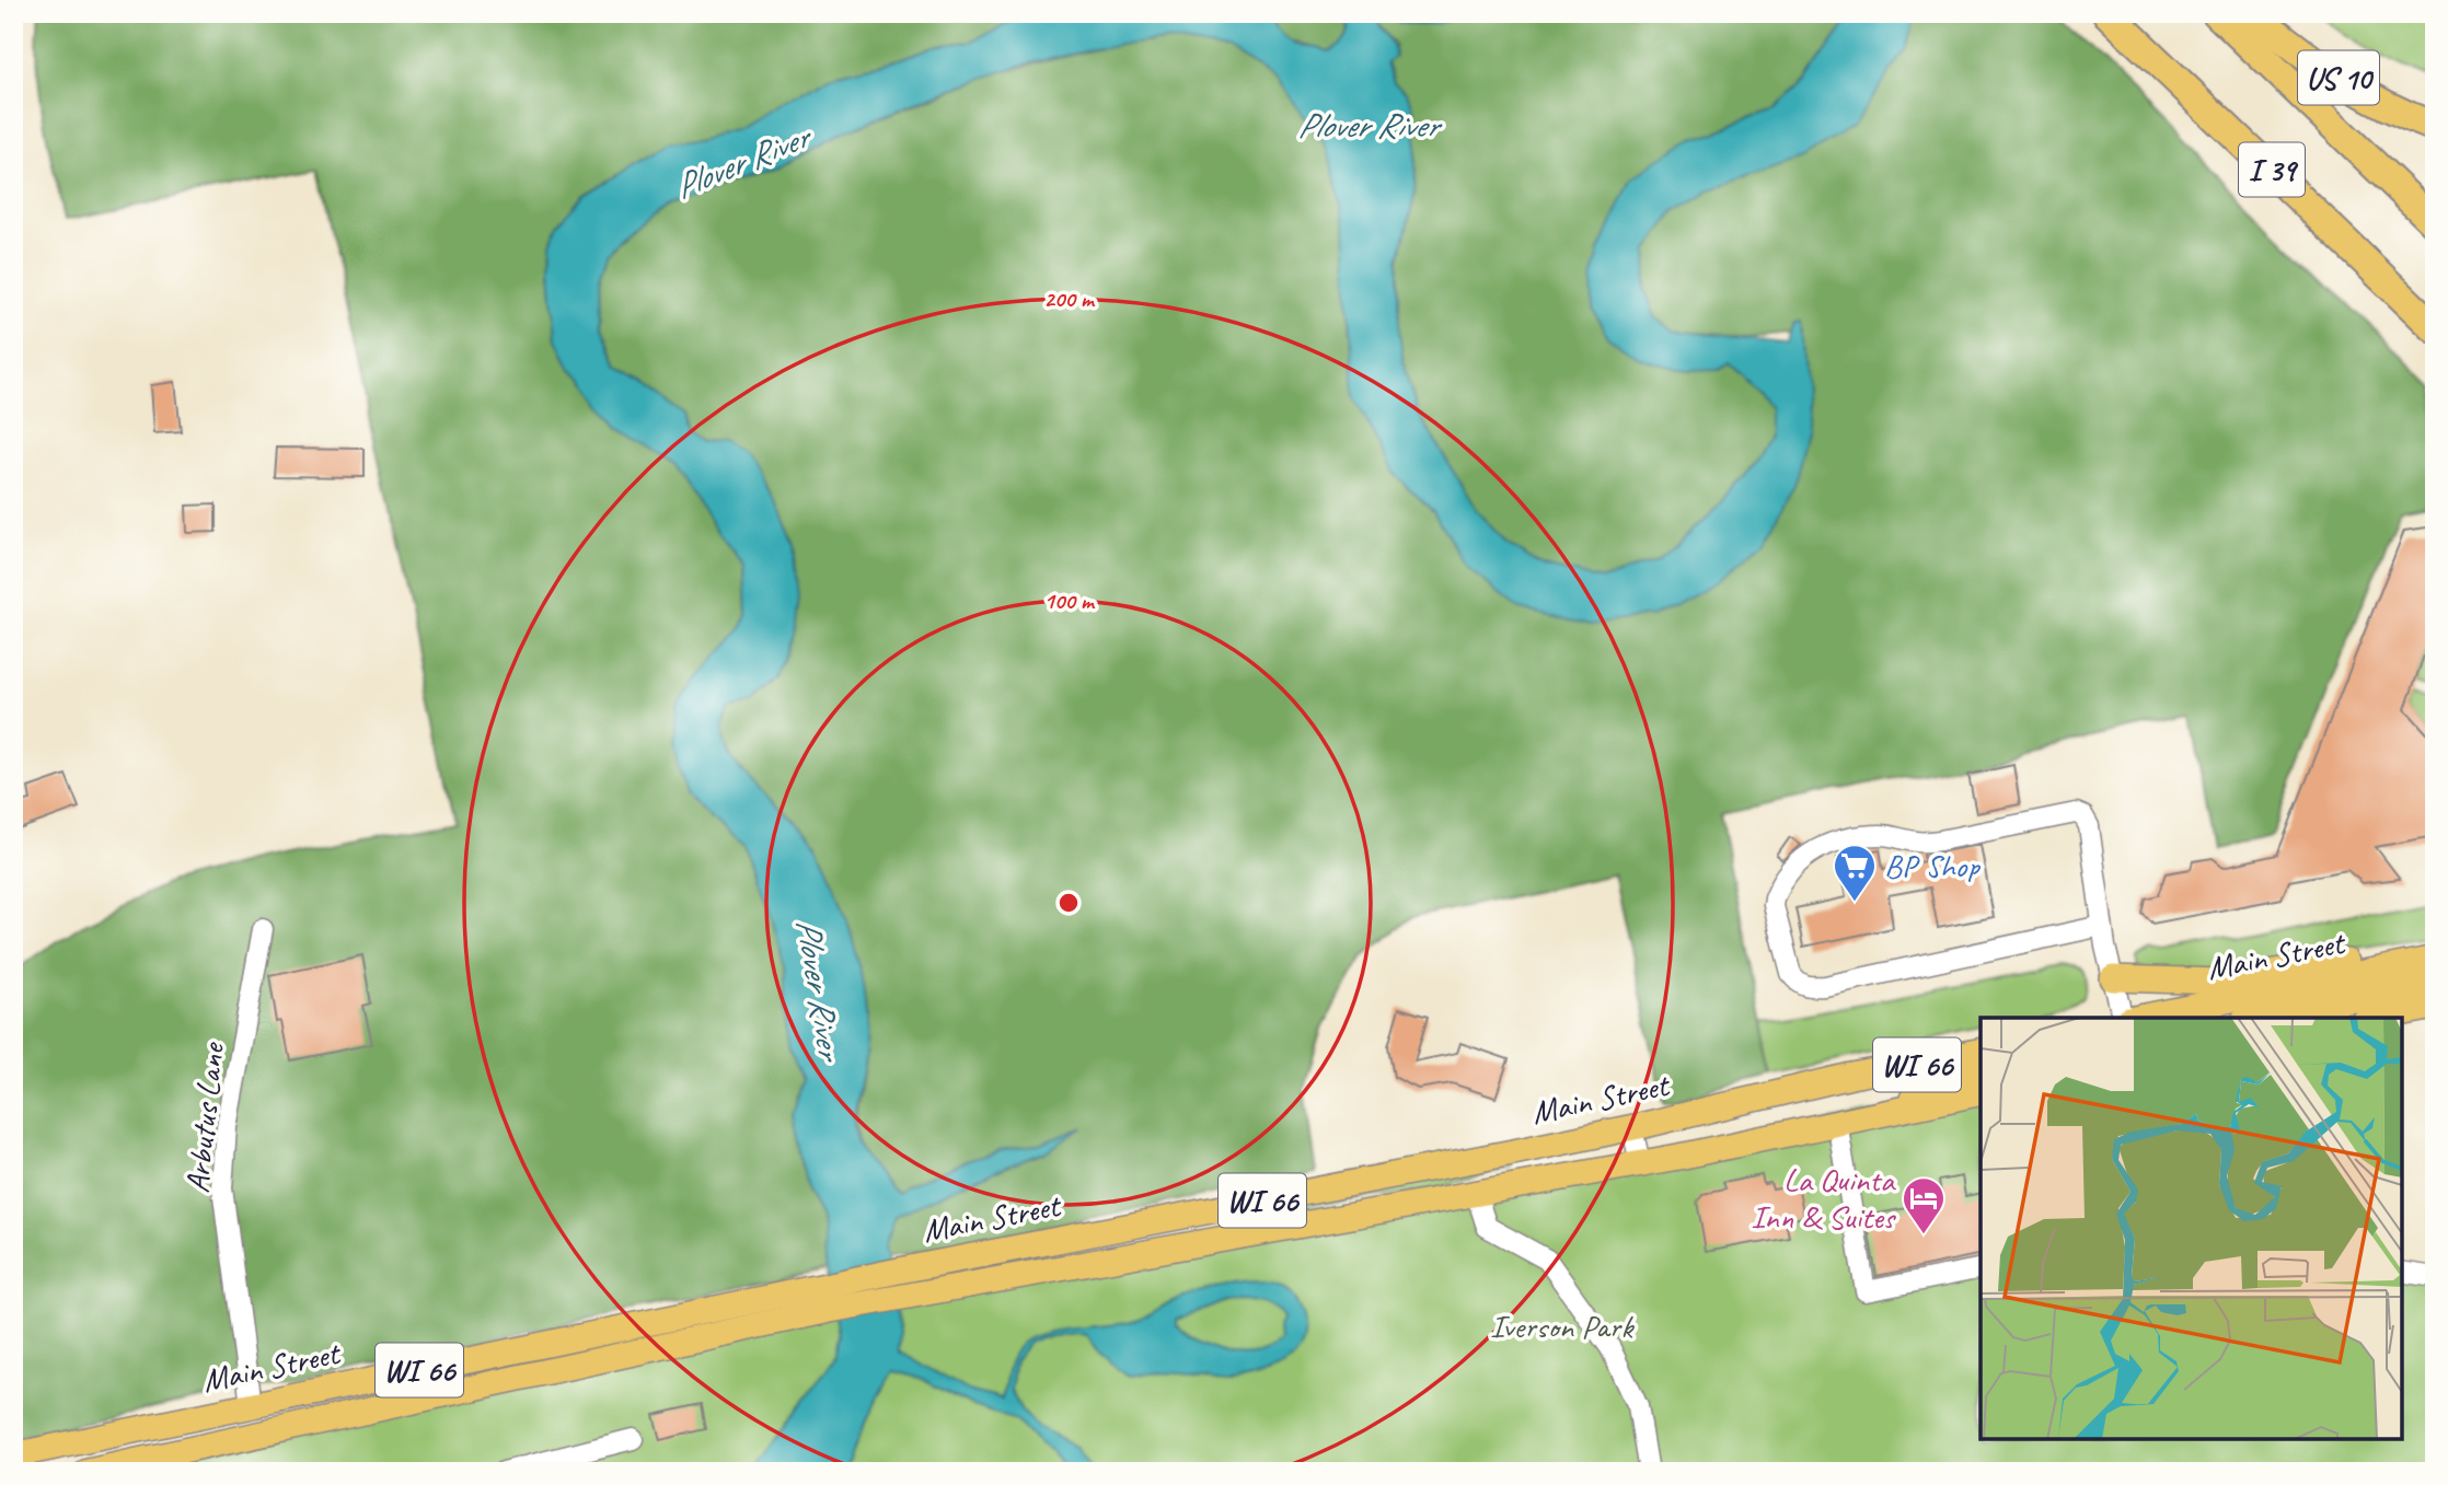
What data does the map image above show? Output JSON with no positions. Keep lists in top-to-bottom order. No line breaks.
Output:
{"streets":{"highway":["US 10","I 39"],"main road":["Main Street","WI 66"],"street":["Arbutus Lane"]},"crossings":[["Main Street","Arbutus Lane"]],"water":["Plover River"],"parks":["Iverson Park"],"places":{"supermarket":["BP Shop"],"hotel":["La Quinta Inn & Suites"]},"rings":["200 m","100 m"]}
